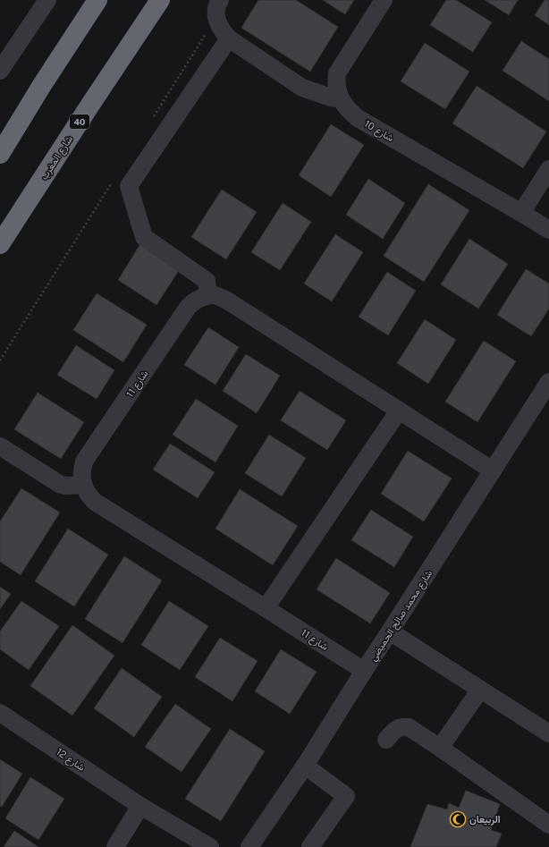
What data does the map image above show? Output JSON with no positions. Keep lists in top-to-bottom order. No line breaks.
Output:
{"streets":{"highway":["40","شارع المغرب"],"street":["شارع 10","شارع 11","شارع محمد صالح الحميضي","شارع 12"]},"crossings":[["شارع 11","شارع محمد صالح الحميضي"]],"places":{"mosque":["الربيعان"]}}
